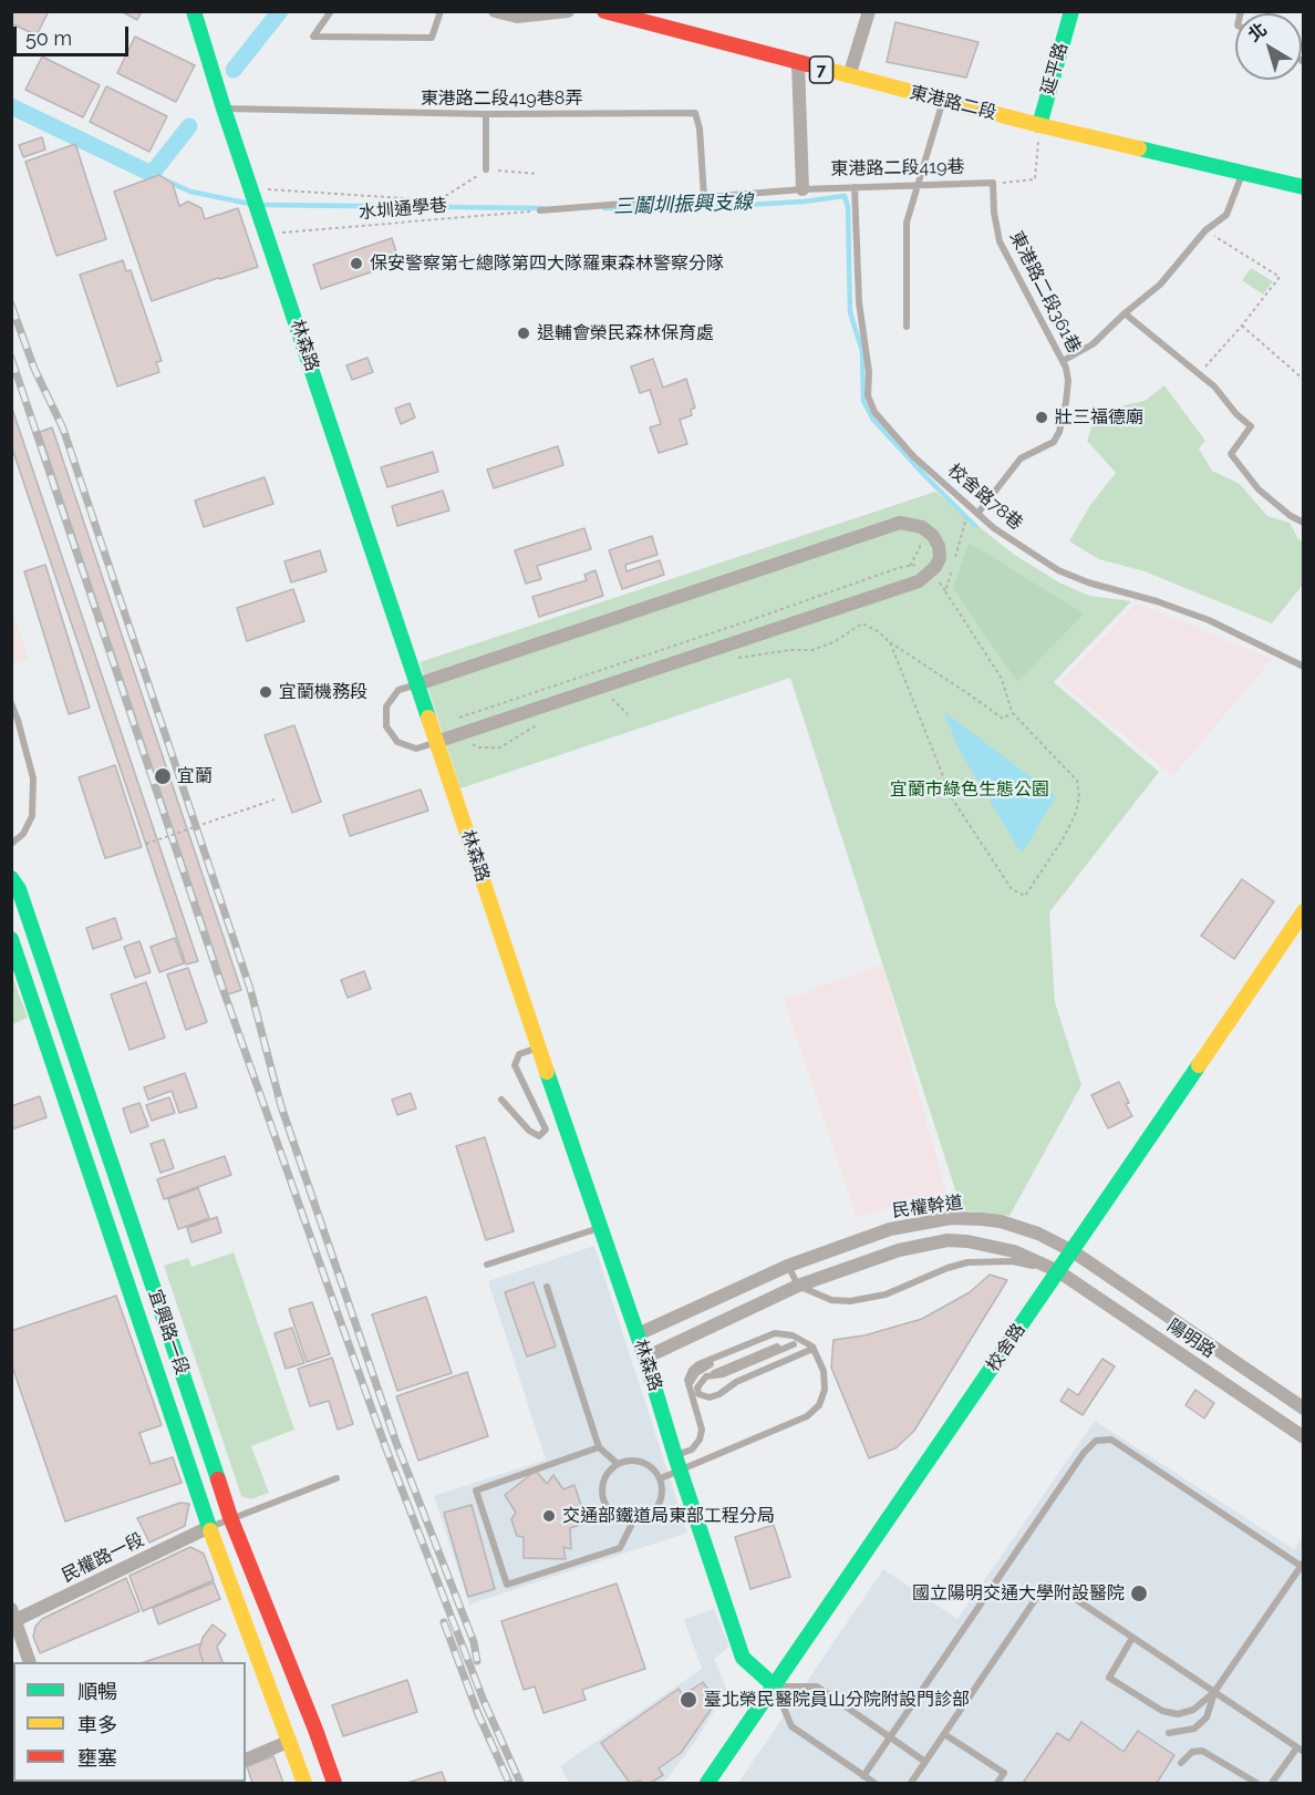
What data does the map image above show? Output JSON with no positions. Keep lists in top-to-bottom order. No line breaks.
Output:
{"streets":{"street":["延平路","7","東港路二段","林森路","民權幹道","宜興路一段","陽明路","校舍路","民權路一段"],"lane":["東港路二段419巷8弄","東港路二段419巷","東港路二段361巷","校舍路78巷"],"path":["水圳通學巷"]},"crossings":[["延平路","東港路二段"],["東港路二段419巷8弄","東港路二段419巷"],["東港路二段419巷8弄","林森路"],["東港路二段419巷","水圳通學巷"],["東港路二段419巷","東港路二段361巷"],["東港路二段419巷","校舍路78巷"],["水圳通學巷","林森路"],["東港路二段361巷","校舍路78巷"],["林森路","民權幹道"],["林森路","校舍路"],["民權幹道","陽明路"],["民權幹道","校舍路"],["宜興路一段","民權路一段"],["陽明路","校舍路"]],"water":["三鬮圳振興支線"],"parks":["宜蘭市綠色生態公園"],"places":["保安警察第七總隊第四大隊羅東森林警察分隊","退輔會榮民森林保育處","壯三福德廟","宜蘭機務段","宜蘭","交通部鐵道局東部工程分局","國立陽明交通大學附設醫院","臺北榮民醫院員山分院附設門診部"],"legend":["順暢","車多","壅塞"],"scale_bar":"50 m","north":"top left"}
